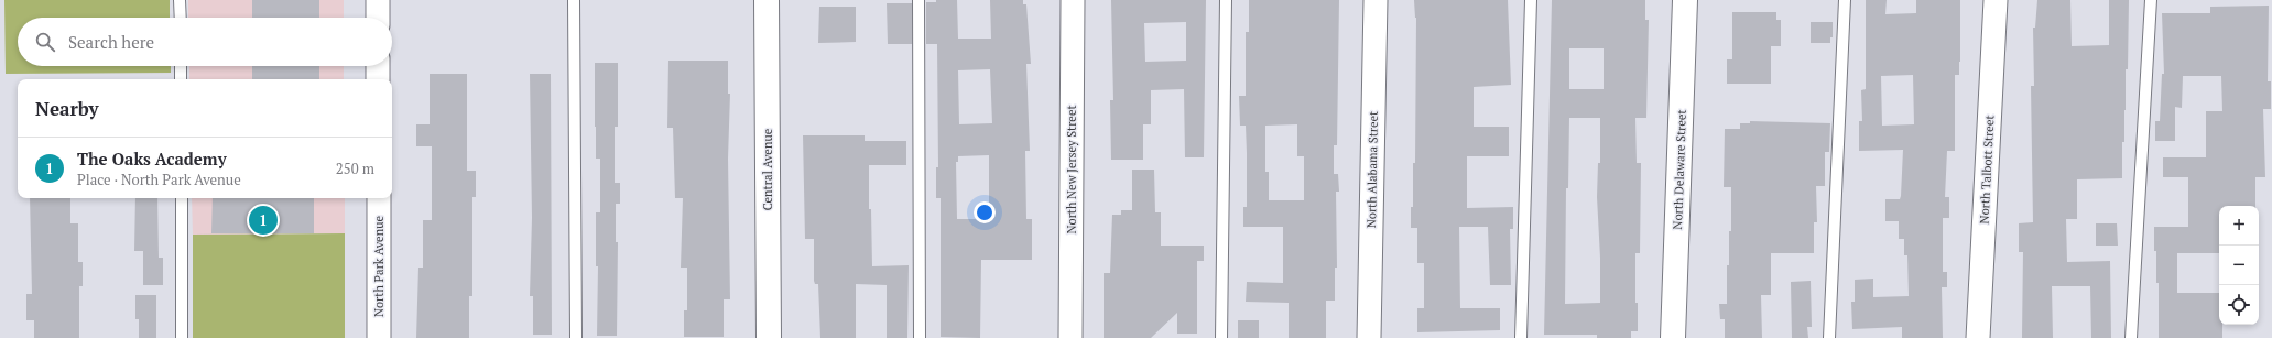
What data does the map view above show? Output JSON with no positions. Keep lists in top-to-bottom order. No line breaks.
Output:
{"streets":{"main road":["Central Avenue","North Delaware Street"],"street":["North New Jersey Street","North Alabama Street","North Talbott Street","North Park Avenue"]},"page":{"search":"Search here","heading":"Nearby","list":[{"mark":"1","name":"The Oaks Academy","note":"Place · North Park Avenue","value":"250 m"}],"pins":"1","map_buttons":["+","−"]}}
